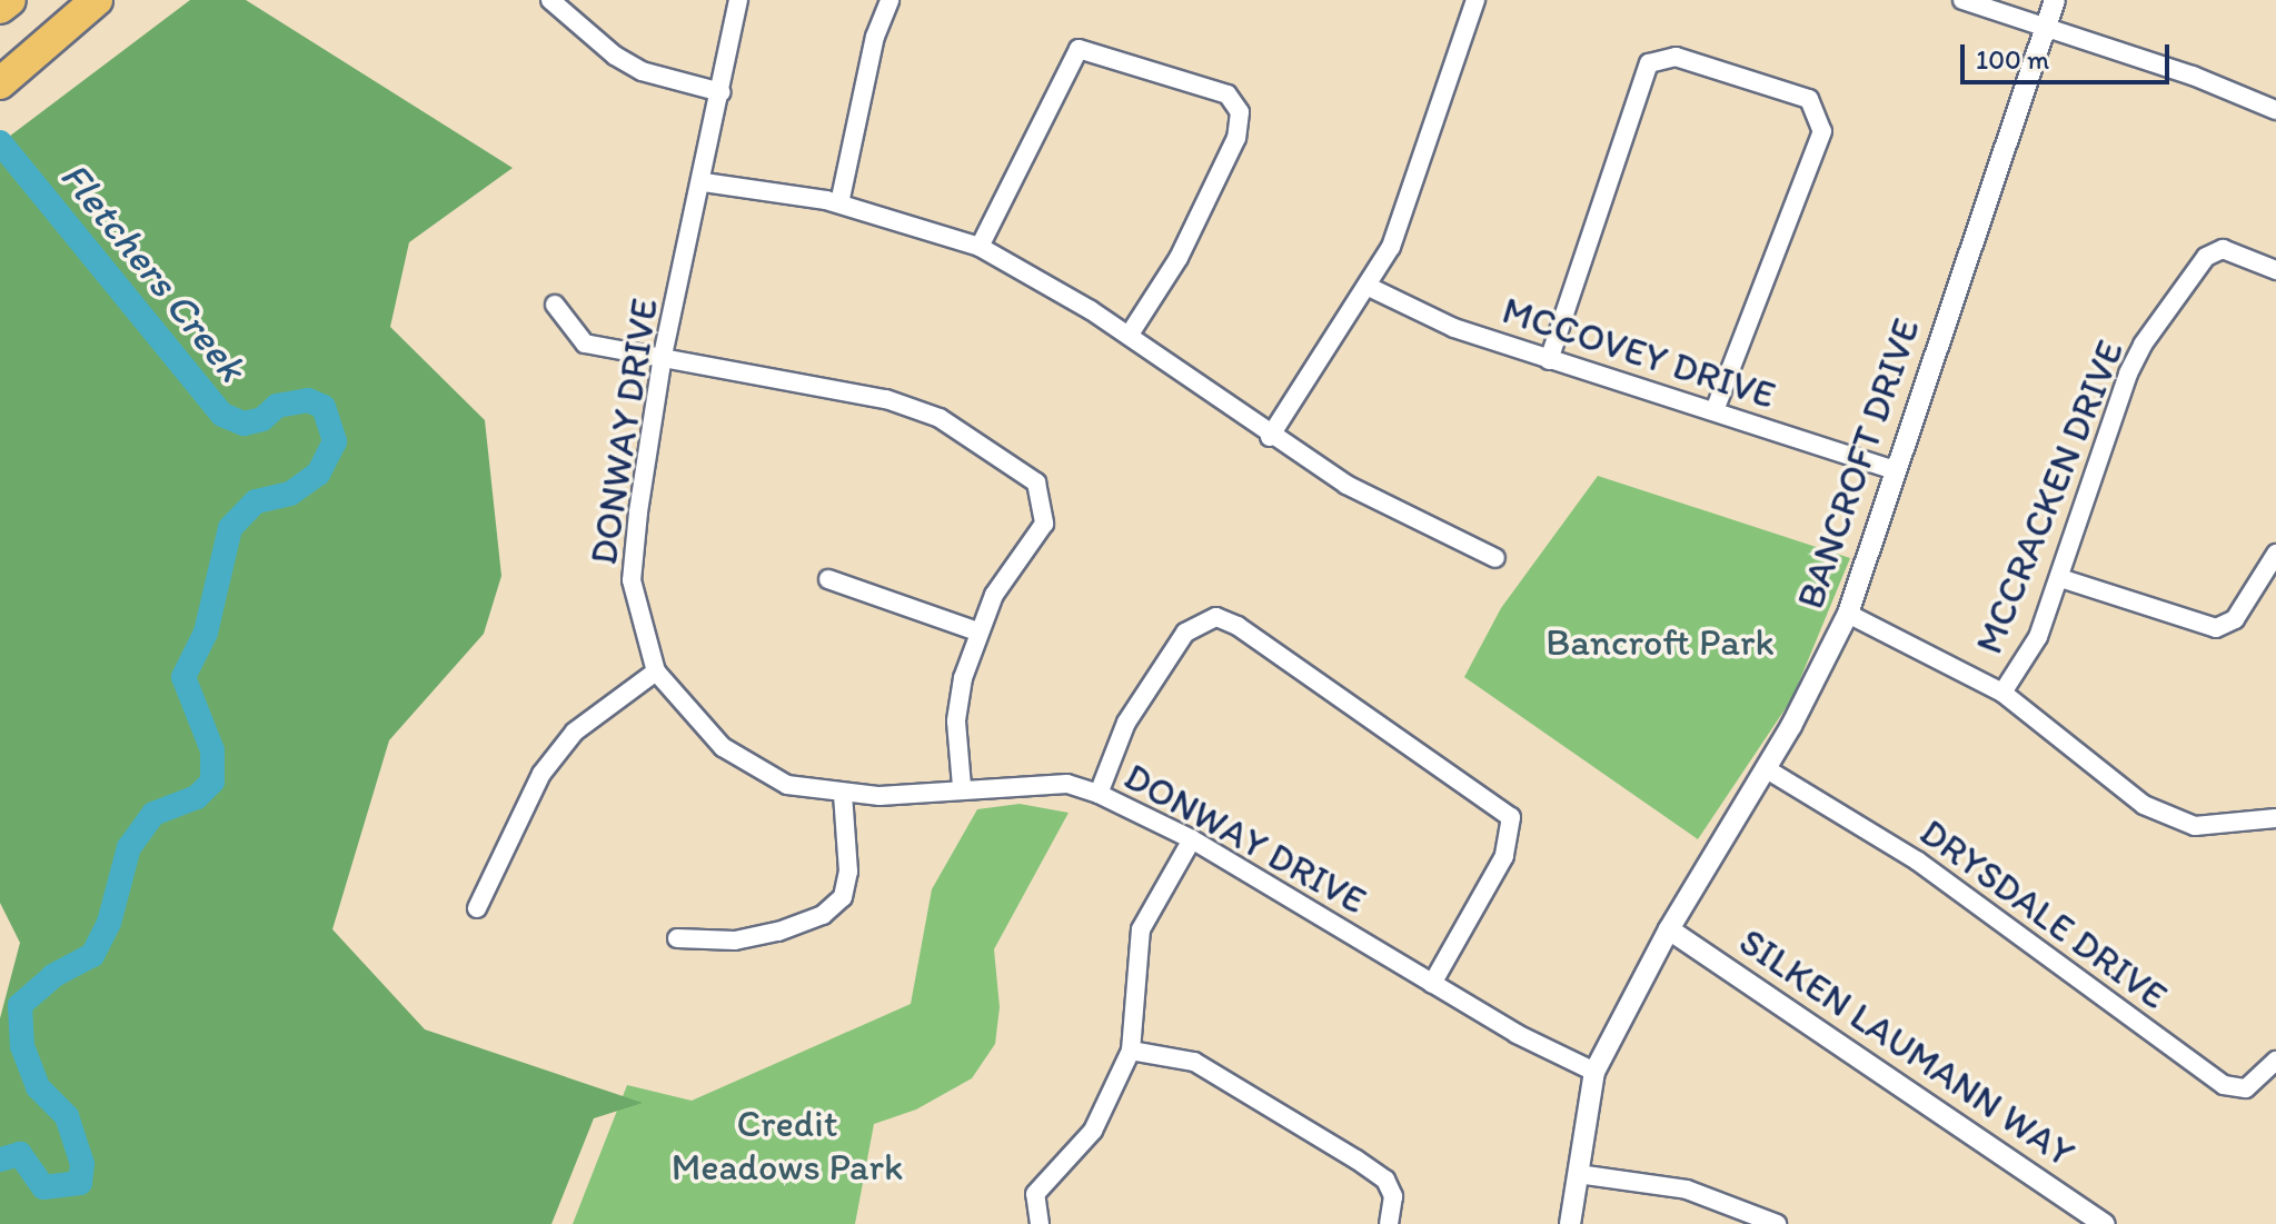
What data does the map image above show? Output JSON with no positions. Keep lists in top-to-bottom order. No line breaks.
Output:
{"streets":{"street":["MCCOVEY DRIVE","DONWAY DRIVE","BANCROFT DRIVE","MCCRACKEN DRIVE","DRYSDALE DRIVE","SILKEN LAUMANN WAY"]},"crossings":[["MCCOVEY DRIVE","BANCROFT DRIVE"],["DONWAY DRIVE","BANCROFT DRIVE"],["BANCROFT DRIVE","DRYSDALE DRIVE"],["BANCROFT DRIVE","SILKEN LAUMANN WAY"]],"water":["Fletchers Creek"],"parks":["Bancroft Park","Credit Meadows Park"],"scale_bar":"100 m"}
